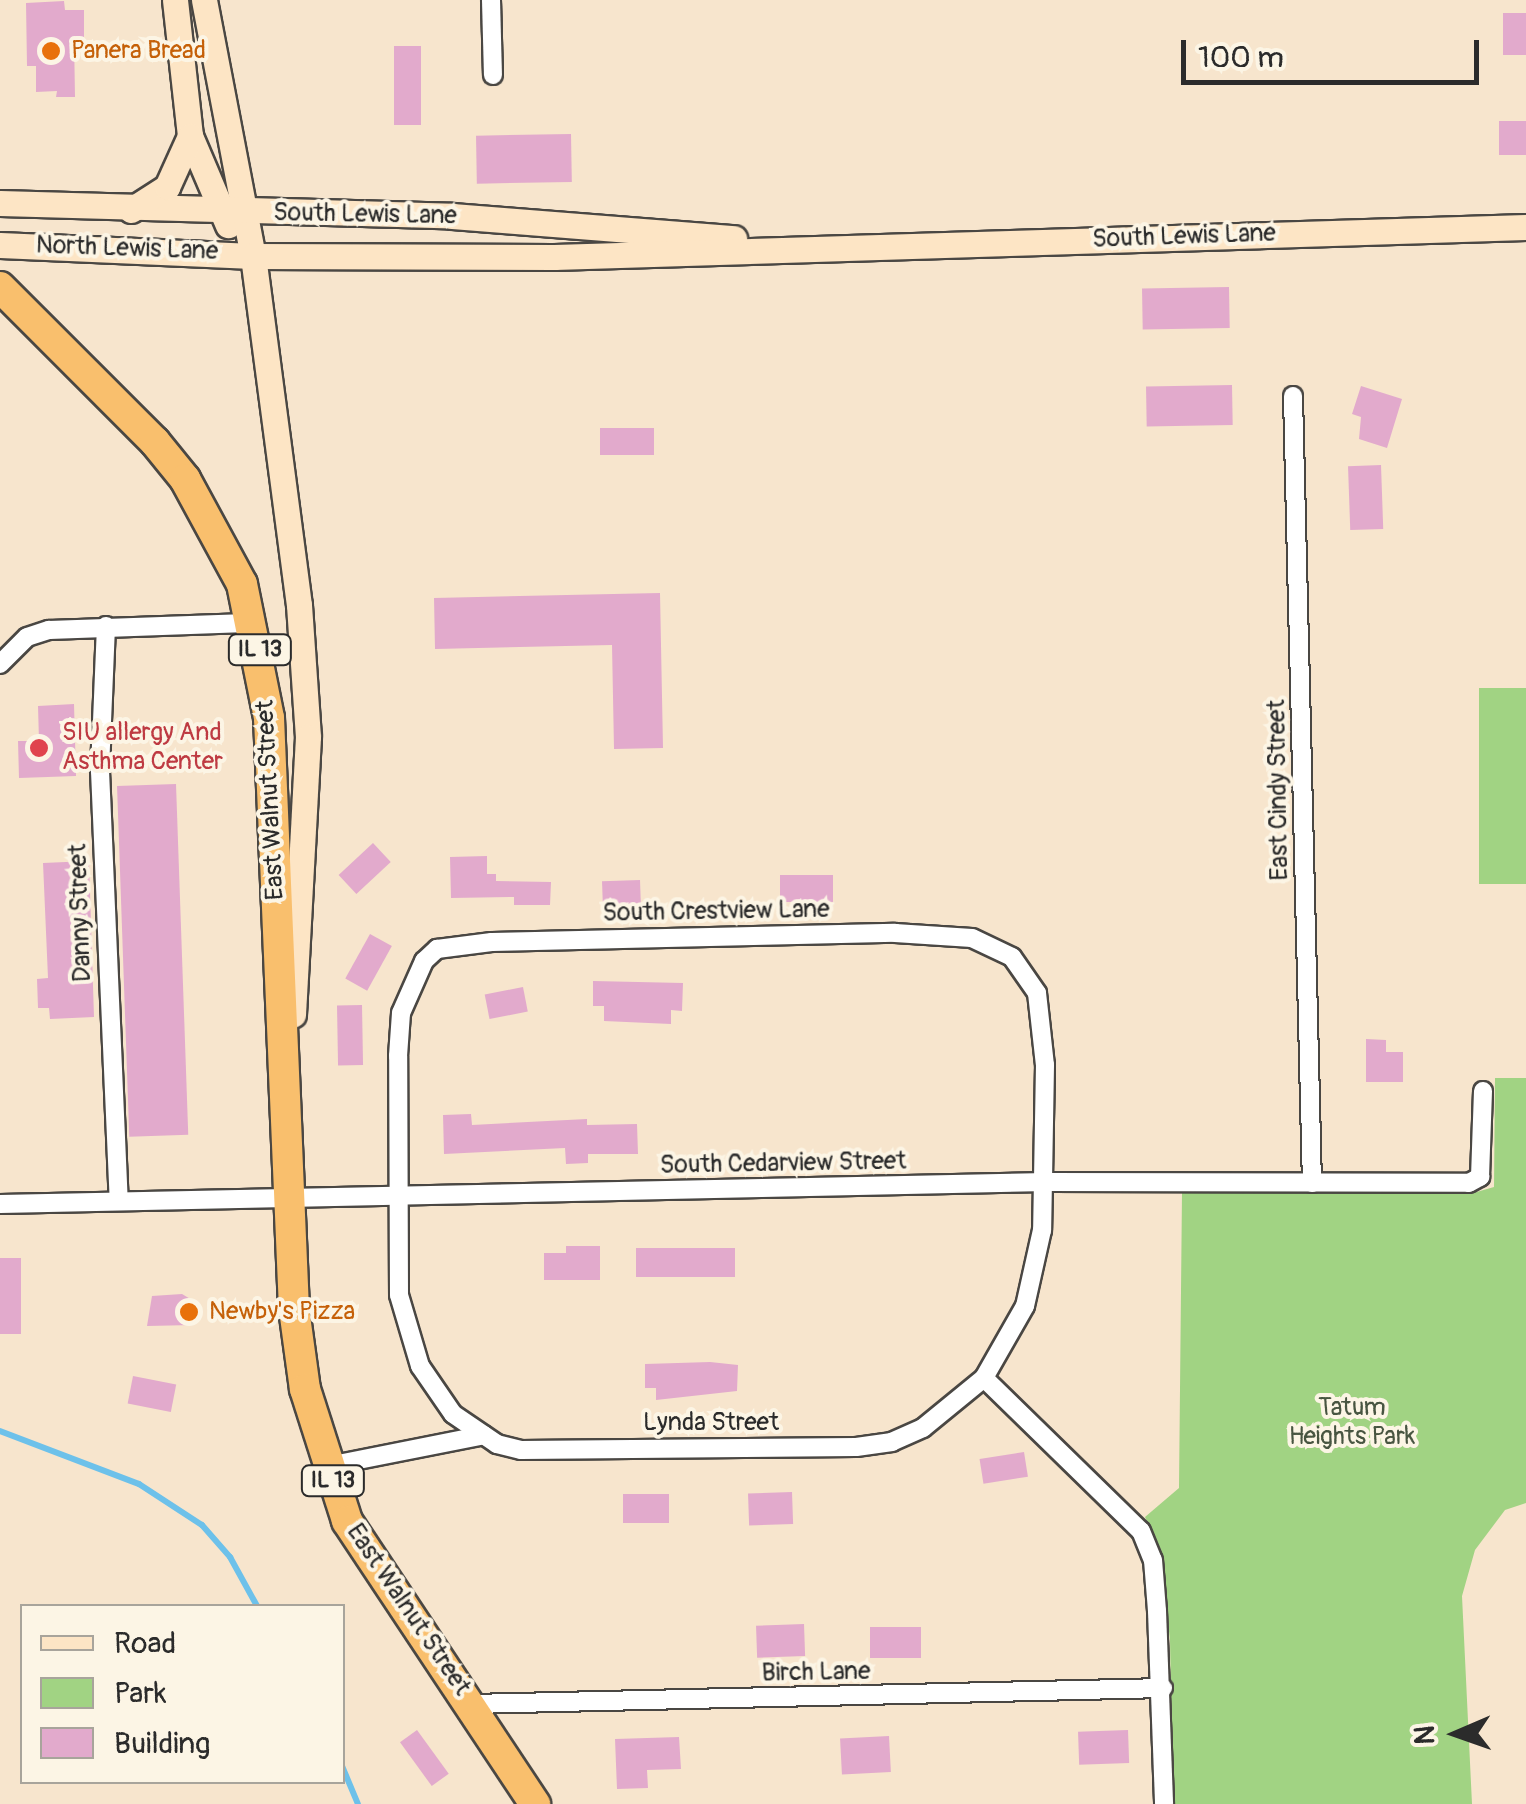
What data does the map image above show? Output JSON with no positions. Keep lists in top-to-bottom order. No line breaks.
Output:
{"streets":{"highway":["IL 13","East Walnut Street"],"street":["South Lewis Lane","North Lewis Lane","East Cindy Street","South Crestview Lane","Danny Street","South Cedarview Street","Lynda Street","Birch Lane"]},"crossings":[["South Lewis Lane","North Lewis Lane"],["South Lewis Lane","East Walnut Street"],["North Lewis Lane","East Walnut Street"],["East Cindy Street","South Cedarview Street"],["East Walnut Street","South Cedarview Street"],["East Walnut Street","Birch Lane"],["South Crestview Lane","South Cedarview Street"],["South Crestview Lane","Lynda Street"],["Danny Street","South Cedarview Street"],["South Cedarview Street","Lynda Street"]],"parks":["Tatum Heights Park"],"places":["Panera Bread","SIU allergy And Asthma Center","Newby's Pizza"],"legend":["Road","Park","Building"],"scale_bar":"100 m","north":"left"}
